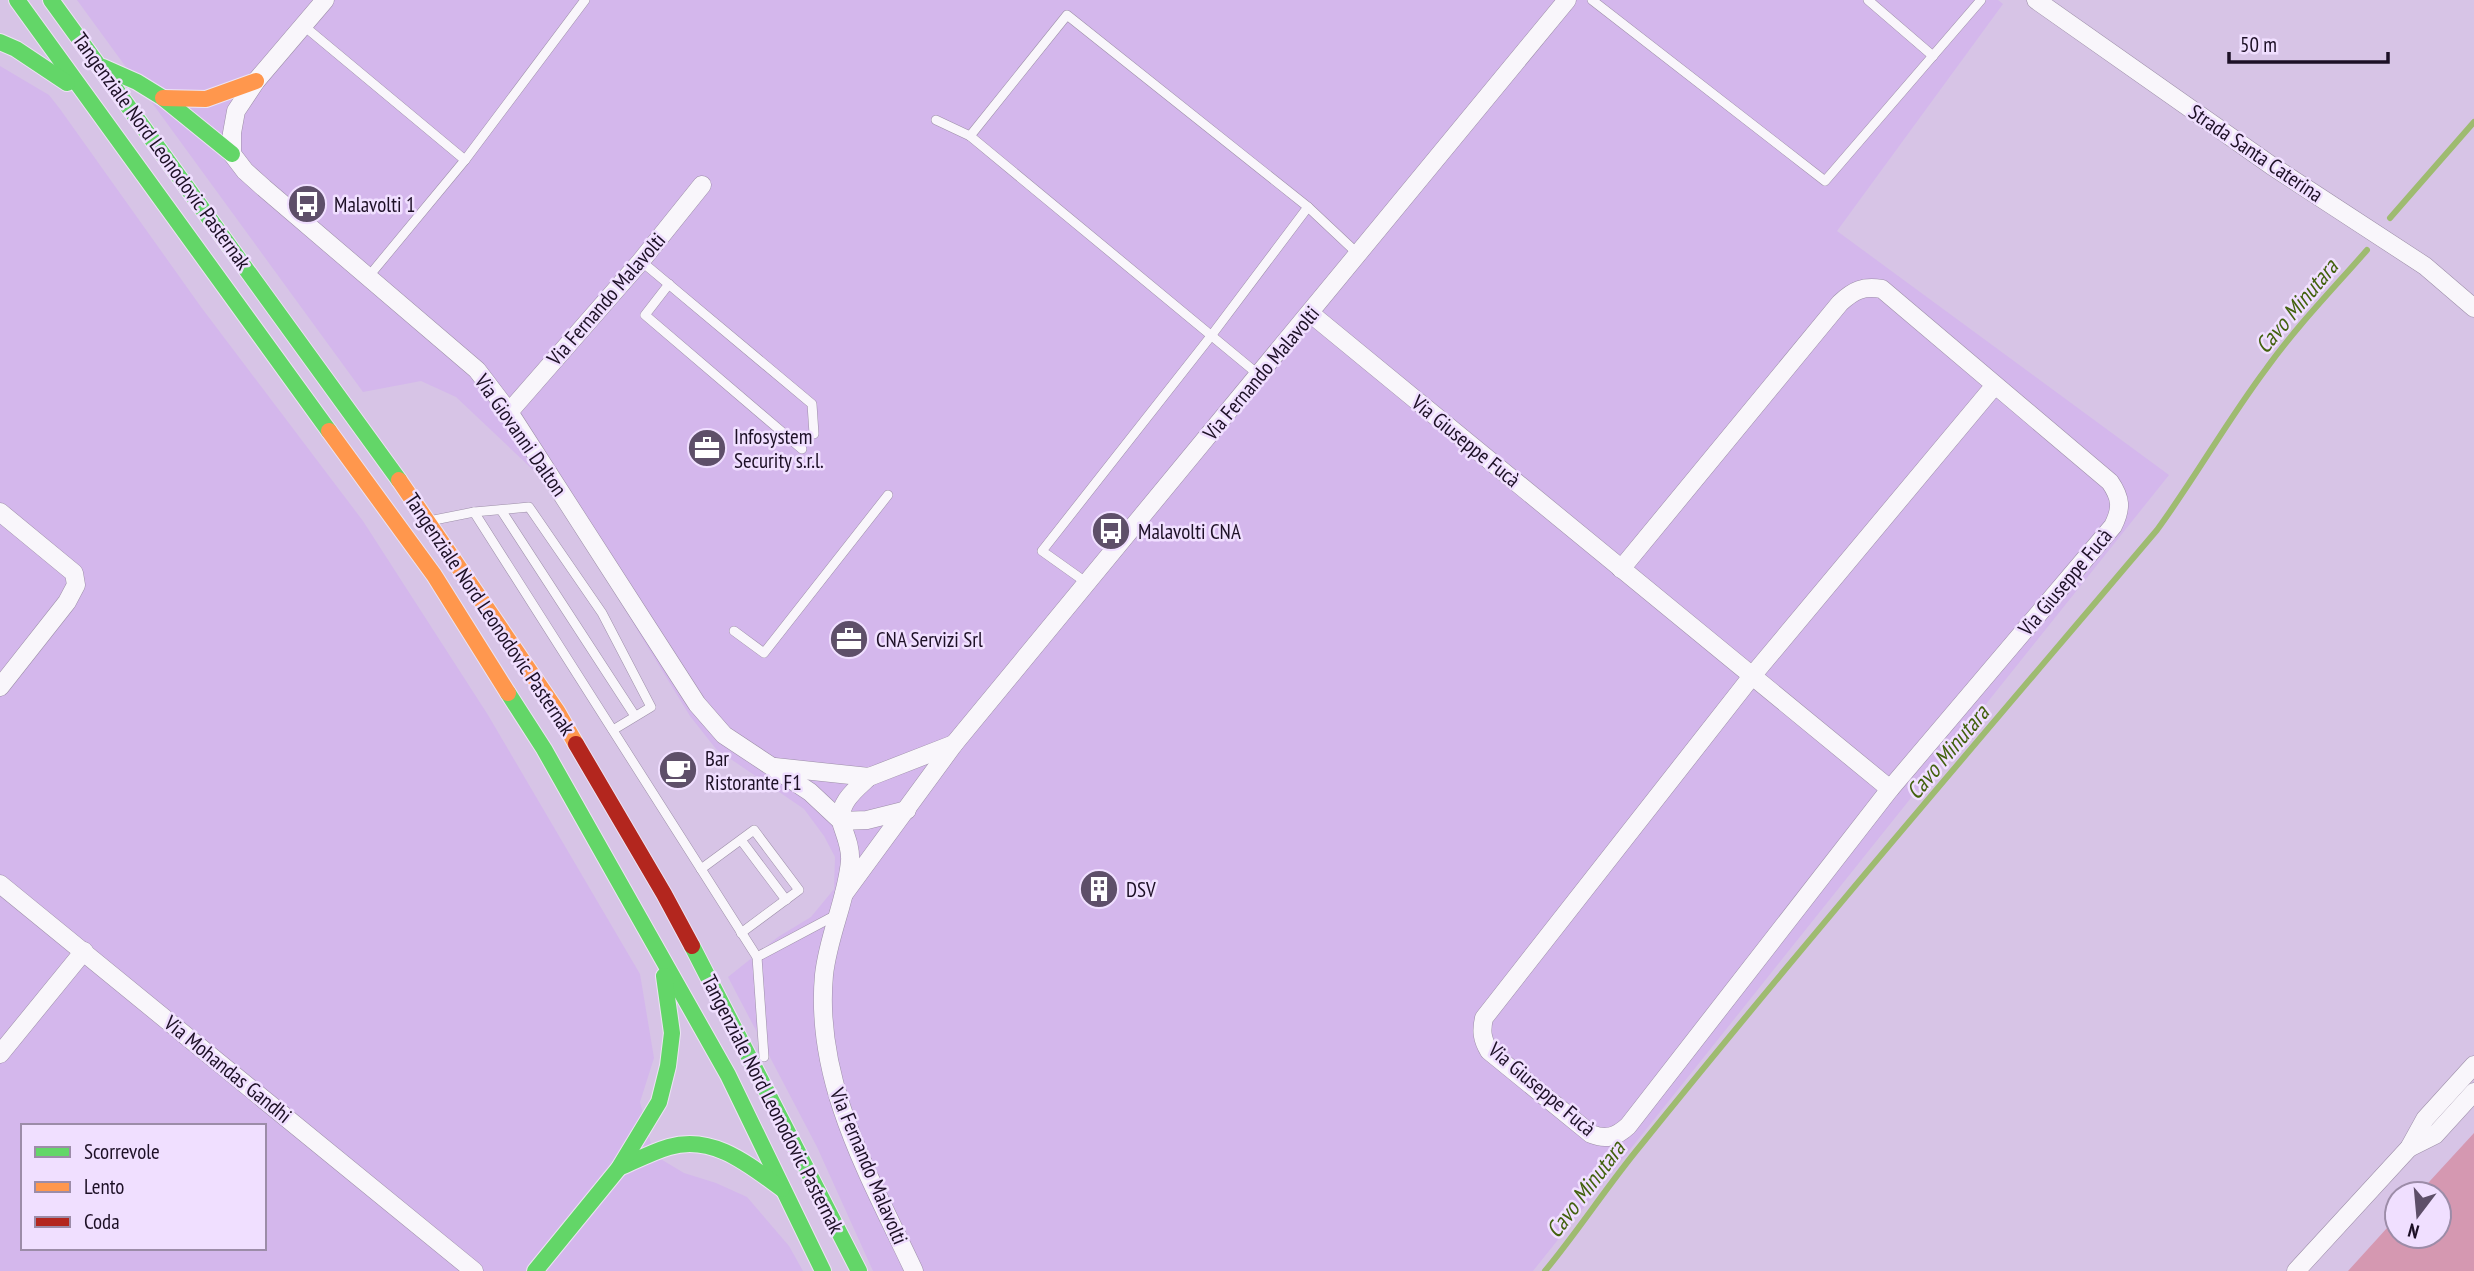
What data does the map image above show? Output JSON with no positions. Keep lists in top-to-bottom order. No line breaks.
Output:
{"streets":{"highway":["Tangenziale Nord Leonodovic Pasternak"],"street":["Strada Santa Caterina","Via Fernando Malavolti","Via Giovanni Dalton","Via Giuseppe Fucà","Via Mohandas Gandhi"]},"crossings":[["Via Fernando Malavolti","Via Giovanni Dalton"],["Via Fernando Malavolti","Via Giuseppe Fucà"]],"water":["Cavo Minutara"],"places":{"bus stop":["Malavolti 1","Malavolti CNA"],"office":["Infosystem Security s.r.l.","CNA Servizi Srl"],"cafe":["Bar Ristorante F1"],"building":["DSV"]},"legend":["Scorrevole","Lento","Coda"],"scale_bar":"50 m","north":"bottom"}
